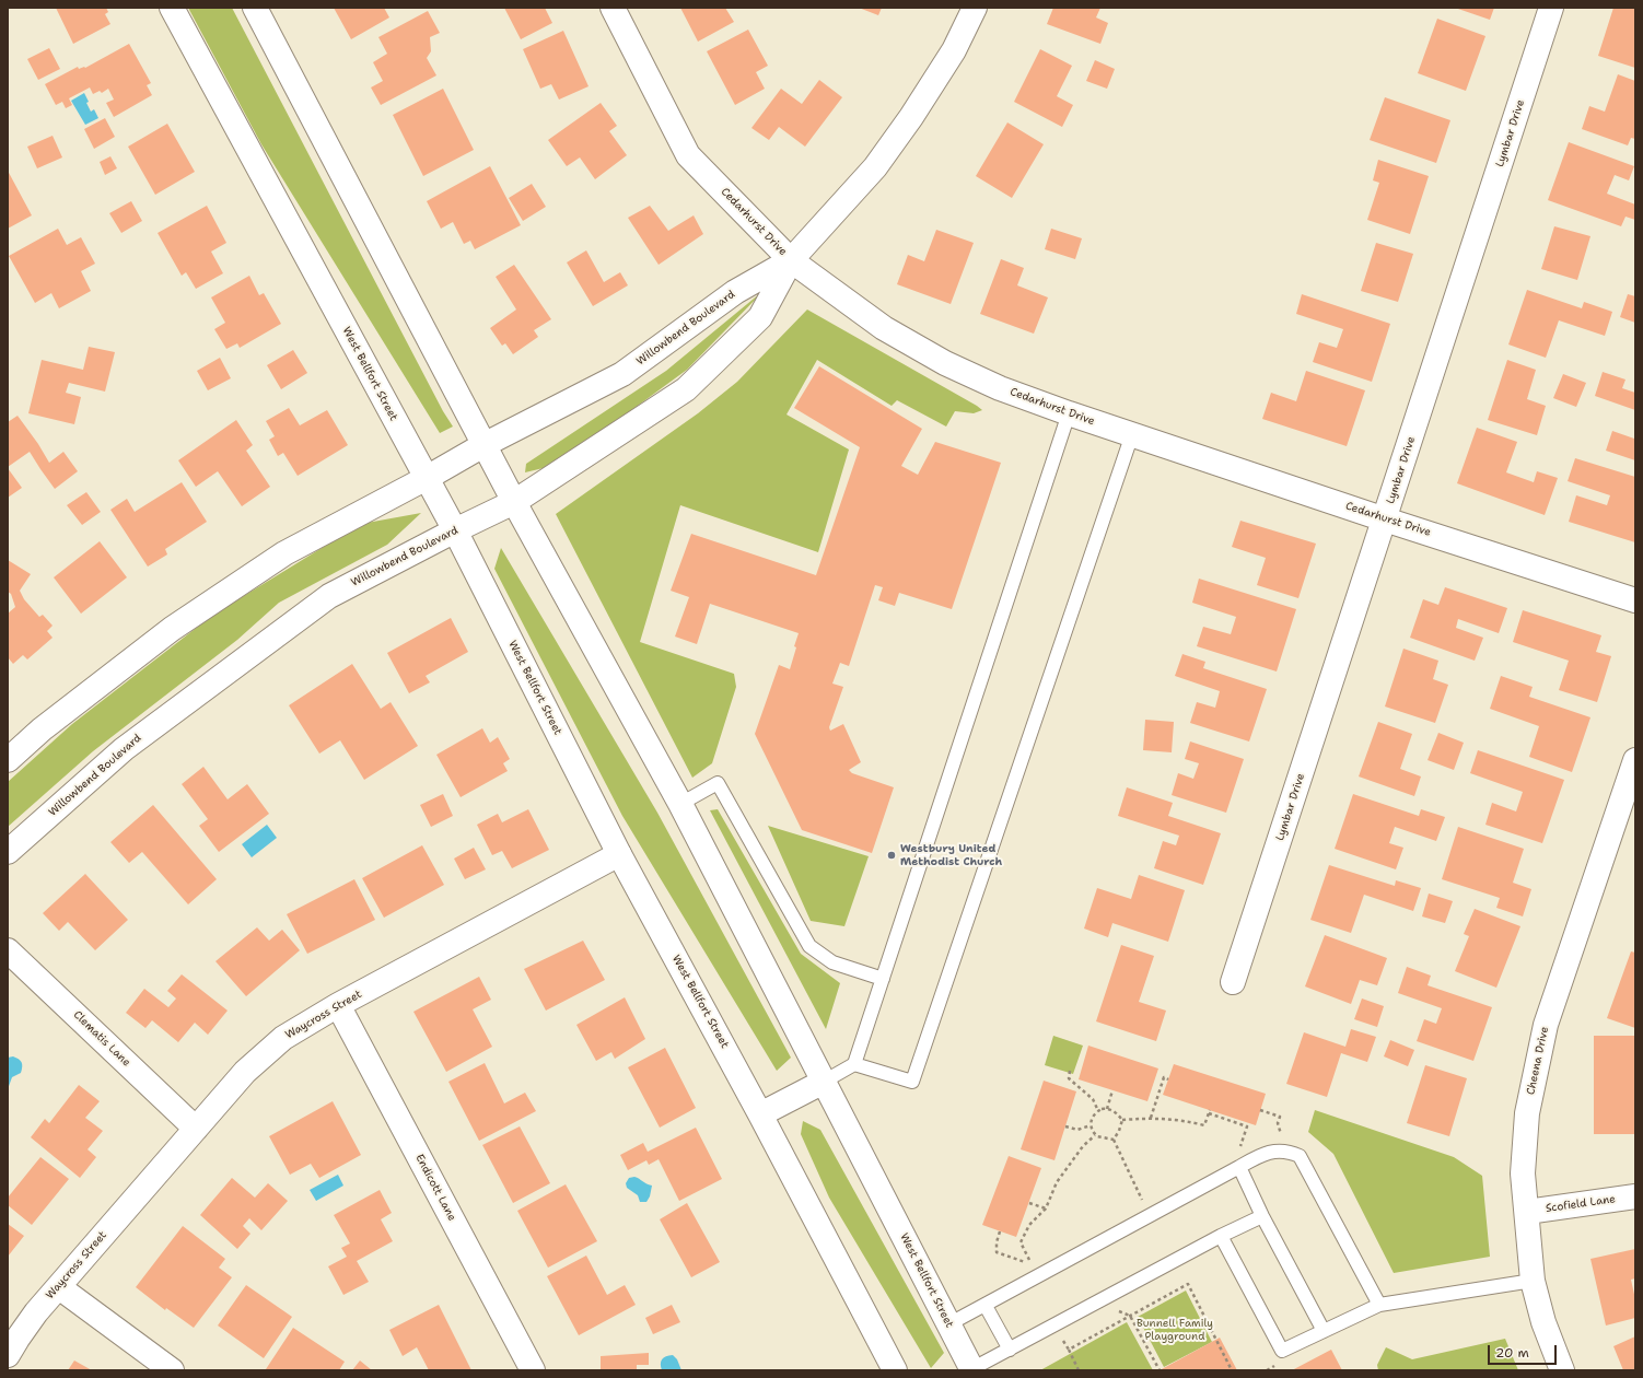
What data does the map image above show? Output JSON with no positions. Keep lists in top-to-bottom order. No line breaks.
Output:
{"streets":{"main road":["Lymbar Drive","Cedarhurst Drive","Willowbend Boulevard","West Bellfort Street","Waycross Street","Clematis Lane","Cheena Drive","Endicott Lane","Scofield Lane"]},"crossings":[["Lymbar Drive","Cedarhurst Drive"],["Cedarhurst Drive","Willowbend Boulevard"],["Willowbend Boulevard","West Bellfort Street"],["West Bellfort Street","Waycross Street"],["Waycross Street","Clematis Lane"],["Waycross Street","Endicott Lane"],["Cheena Drive","Scofield Lane"]],"parks":["Bunnell Family Playground"],"places":["Westbury United Methodist Church"],"scale_bar":"20 m"}
